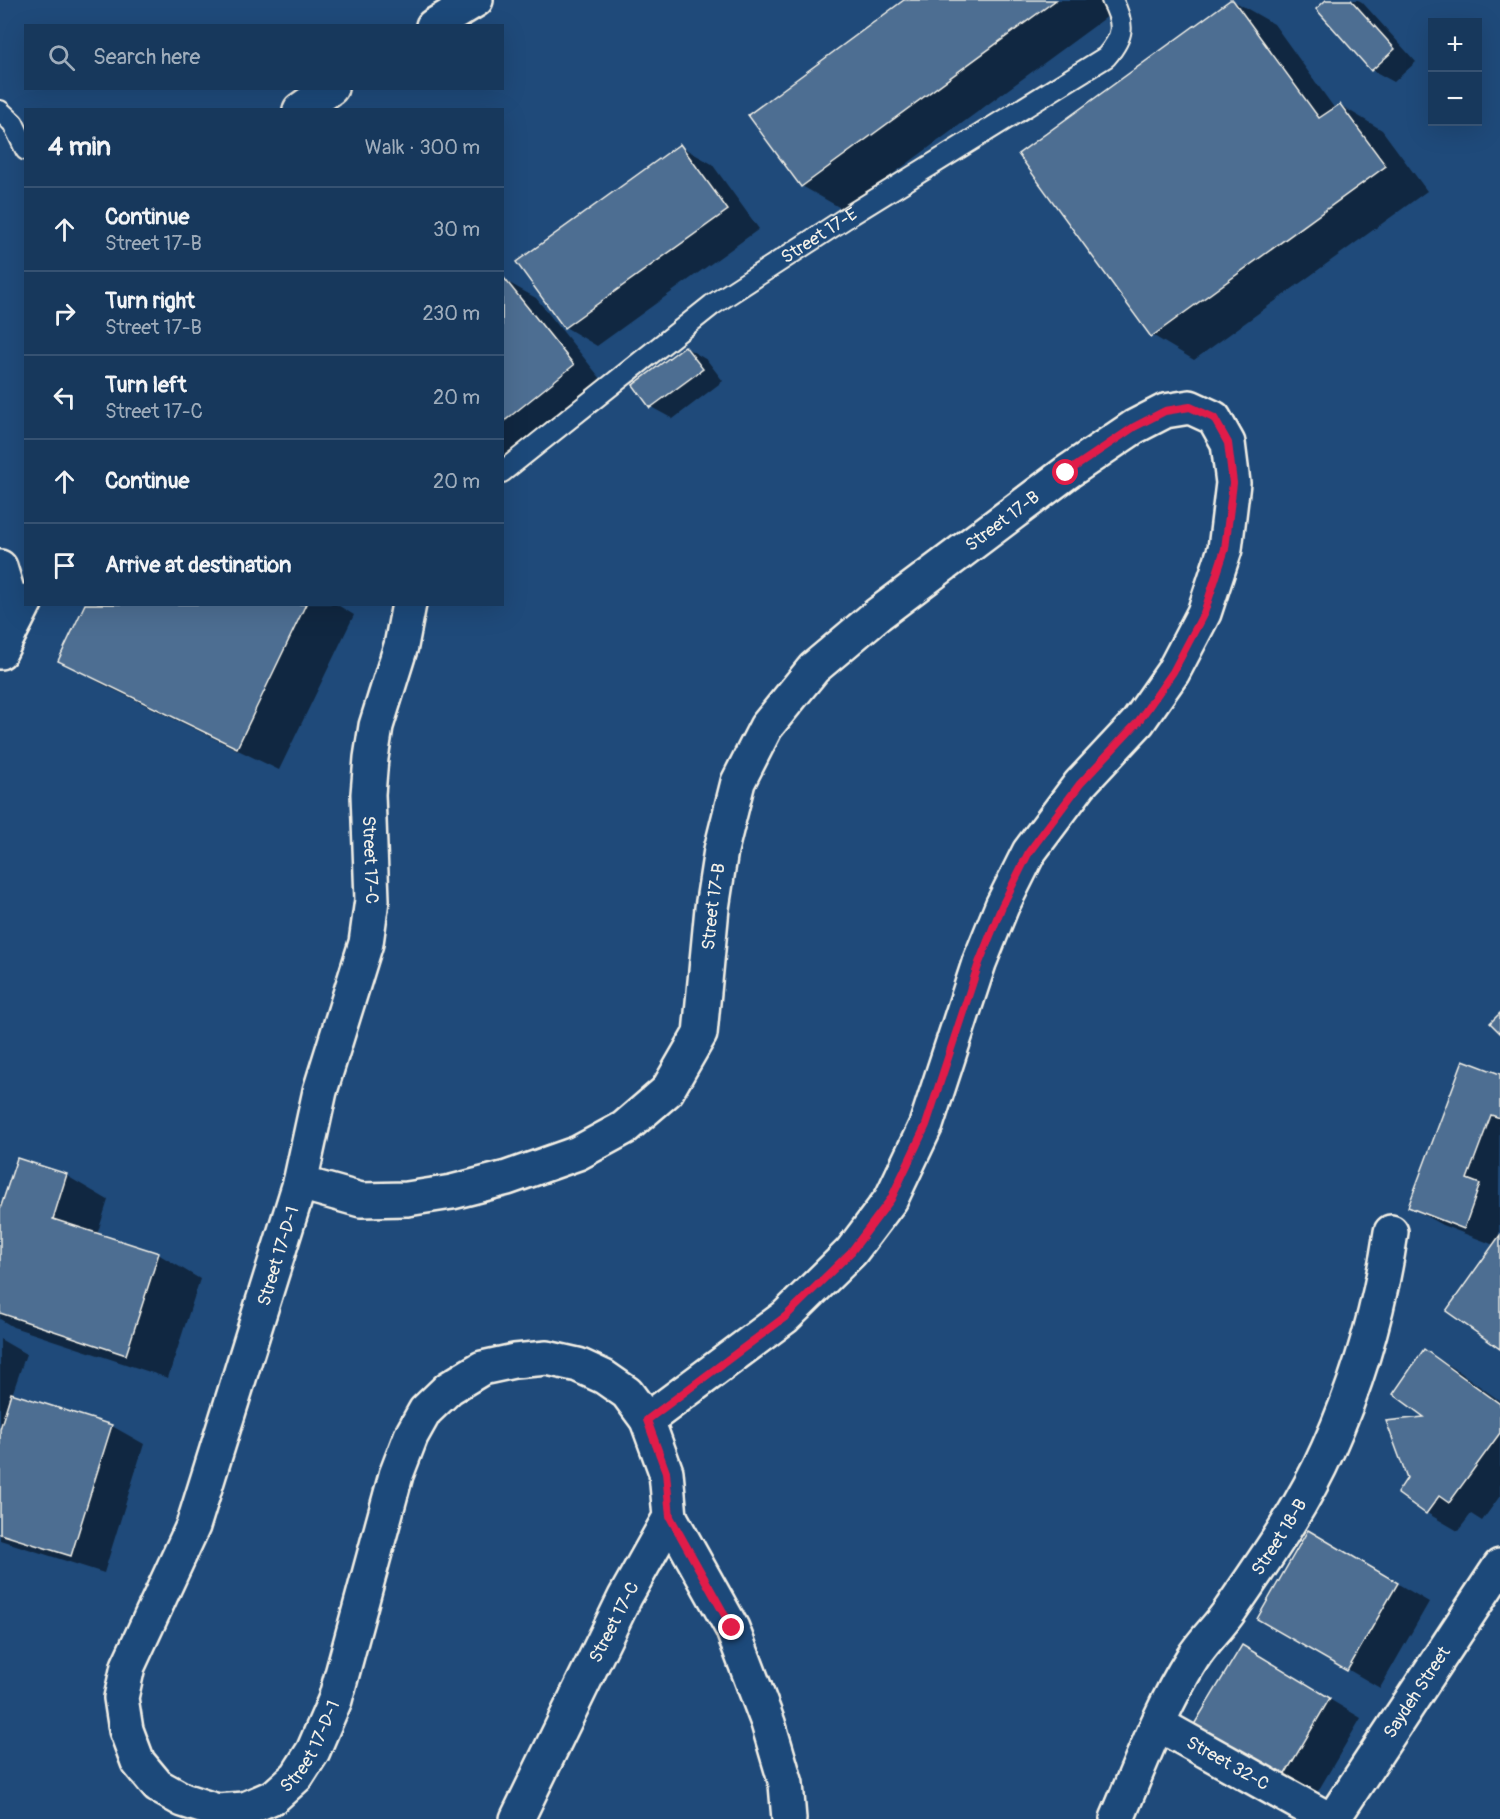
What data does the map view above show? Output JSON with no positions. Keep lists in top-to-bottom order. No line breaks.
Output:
{"streets":{"street":["Street 17-B","Street 17-C","Street 17-D-1","Street 18-B","Saydeh Street","Street 32-C"],"lane":["Street 17-E"]},"crossings":[["Street 17-B","Street 17-C"],["Street 17-B","Street 17-D-1"],["Street 17-C","Street 17-D-1"],["Street 18-B","Street 32-C"]],"page":{"map_buttons":["+","−"],"search":"Search here","heading":["4 min","Walk · 300 m"],"list":[["Continue","Street 17-B","30 m"],["Turn right","Street 17-B","230 m"],["Turn left","Street 17-C","20 m"],["Continue","20 m"],"Arrive at destination"]}}
